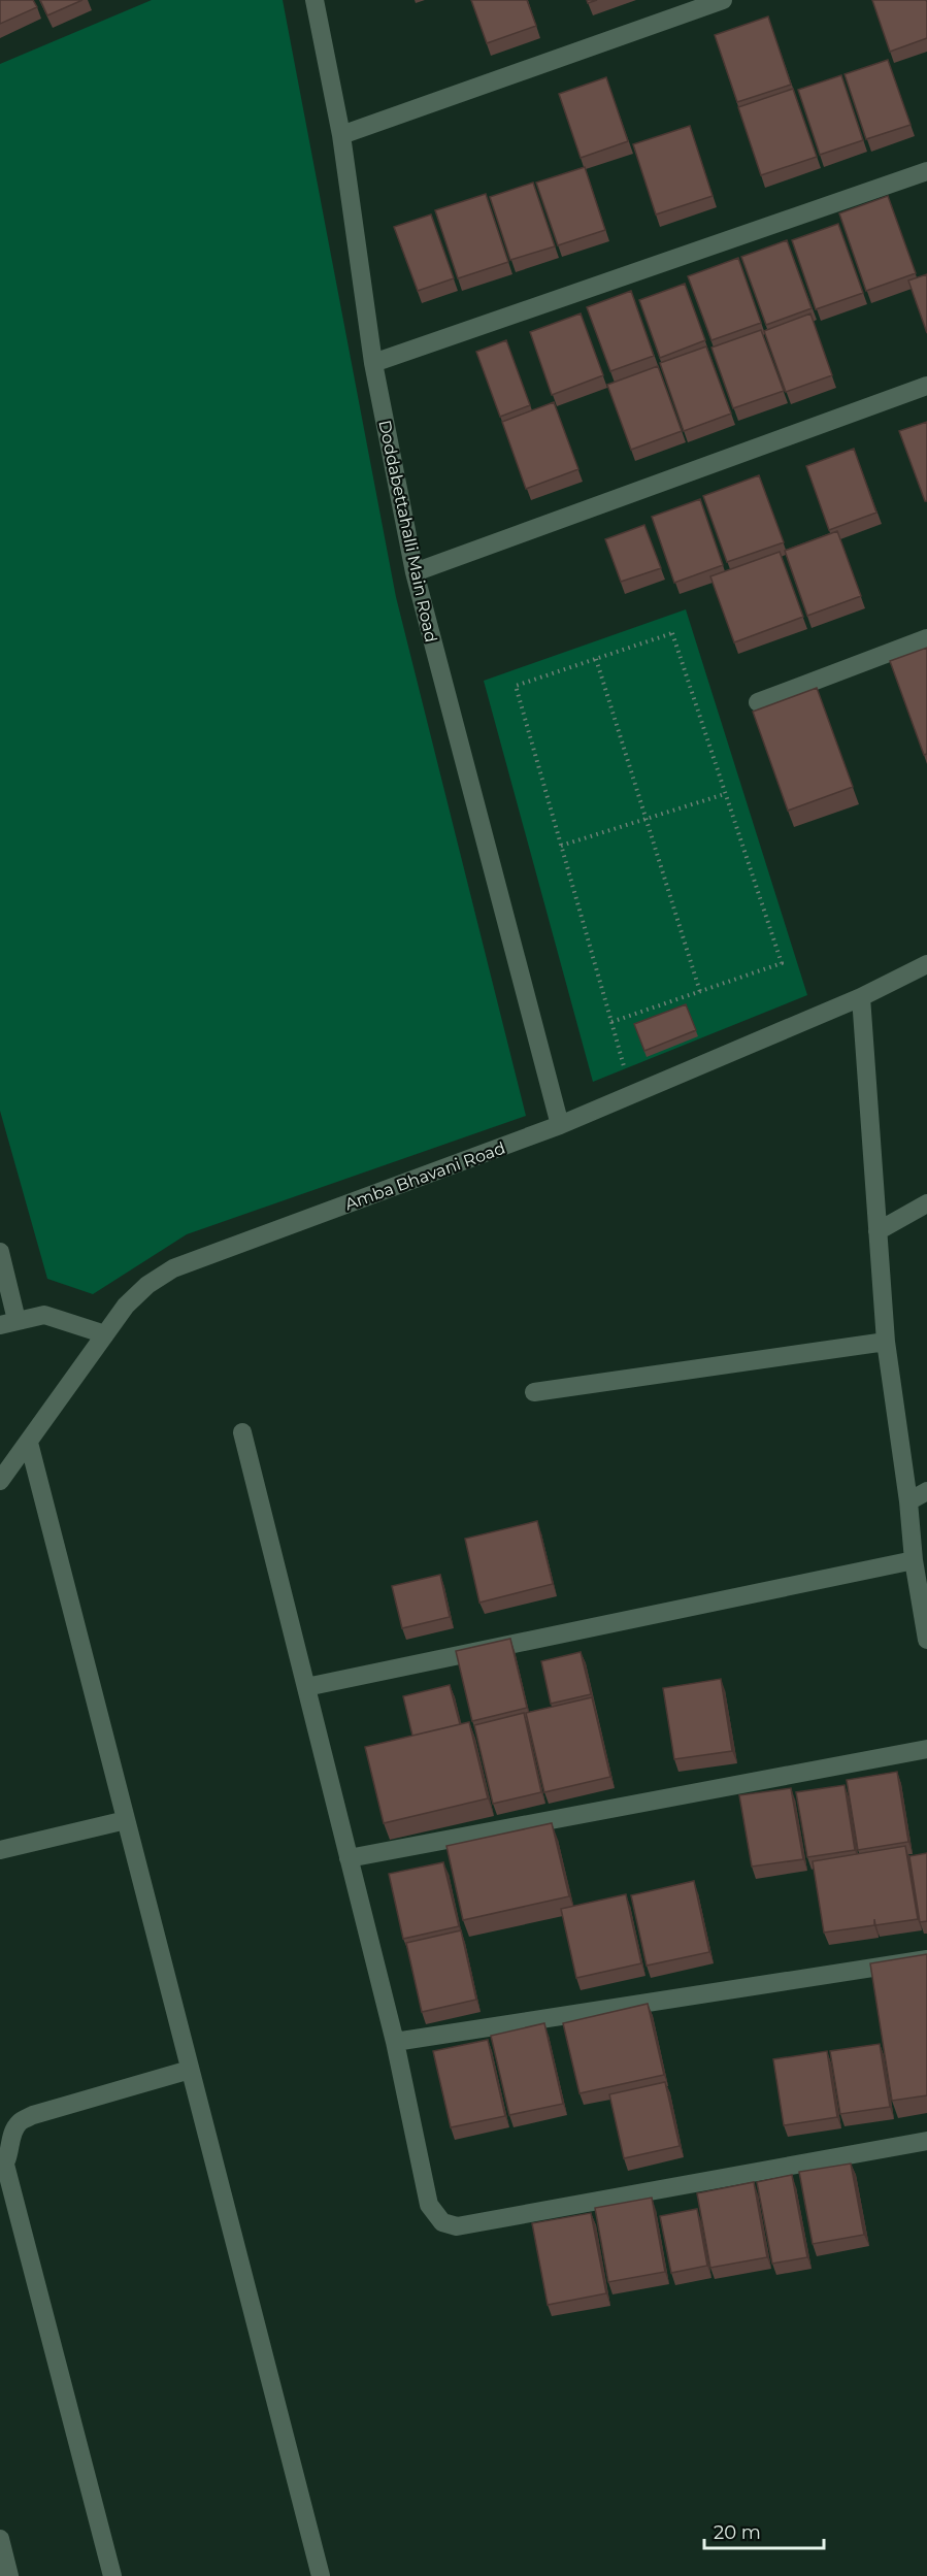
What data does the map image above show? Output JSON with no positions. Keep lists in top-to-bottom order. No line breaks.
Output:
{"streets":{"street":["Doddabettahalli Main Road","Amba Bhavani Road"]},"crossings":[["Doddabettahalli Main Road","Amba Bhavani Road"]],"scale_bar":"20 m"}
